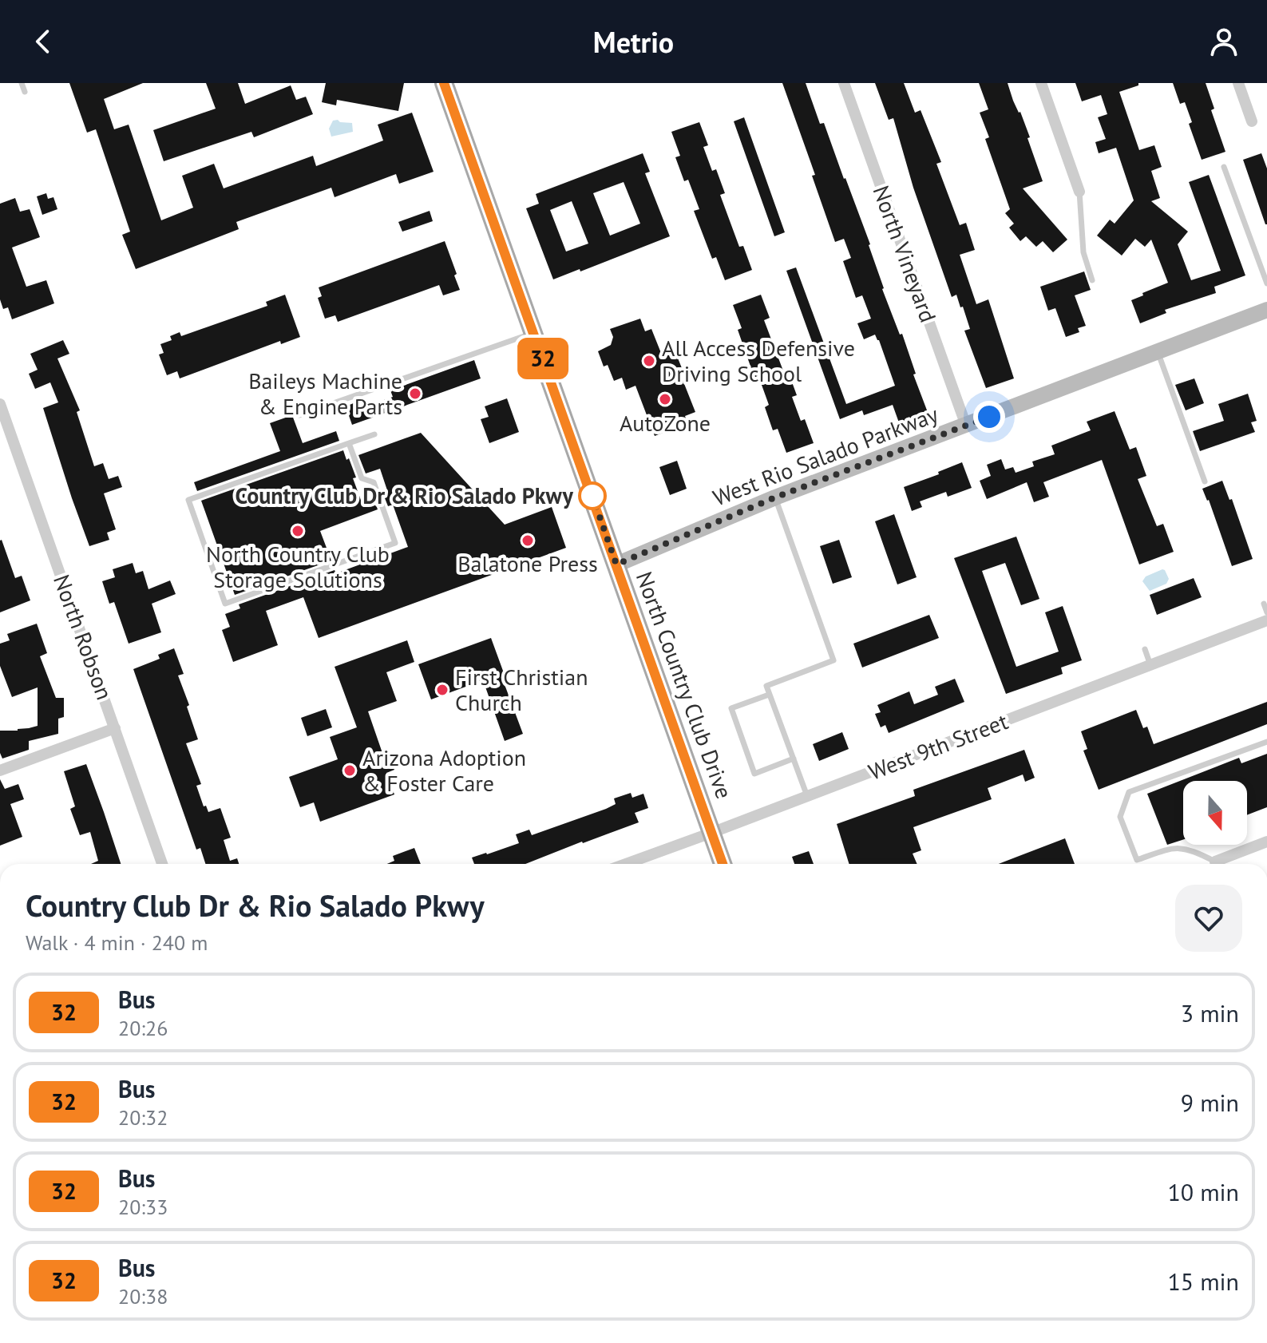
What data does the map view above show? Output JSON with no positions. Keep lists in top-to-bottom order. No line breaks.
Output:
{"streets":{"main road":["West Rio Salado Parkway","North Country Club Drive"],"street":["North Vineyard","North Robson","West 9th Street"]},"crossings":[["North Vineyard","West Rio Salado Parkway"],["West Rio Salado Parkway","North Country Club Drive"],["North Country Club Drive","West 9th Street"]],"places":["All Access Defensive Driving School","Baileys Machine & Engine Parts","AutoZone","Country Club Dr & Rio Salado Pkwy","North Country Club Storage Solutions","Balatone Press","First Christian Church","Arizona Adoption & Foster Care"],"lines":["bus line 32"],"north":"bottom","page":{"header":"Metrio","on_map":"32","heading":["Country Club Dr & Rio Salado Pkwy","Walk · 4 min · 240 m"],"list":[{"mark":"32","name":"Bus","note":"20:26","value":"3 min"},{"mark":"32","name":"Bus","note":"20:32","value":"9 min"},{"mark":"32","name":"Bus","note":"20:33","value":"10 min"},{"mark":"32","name":"Bus","note":"20:38","value":"15 min"}]}}
